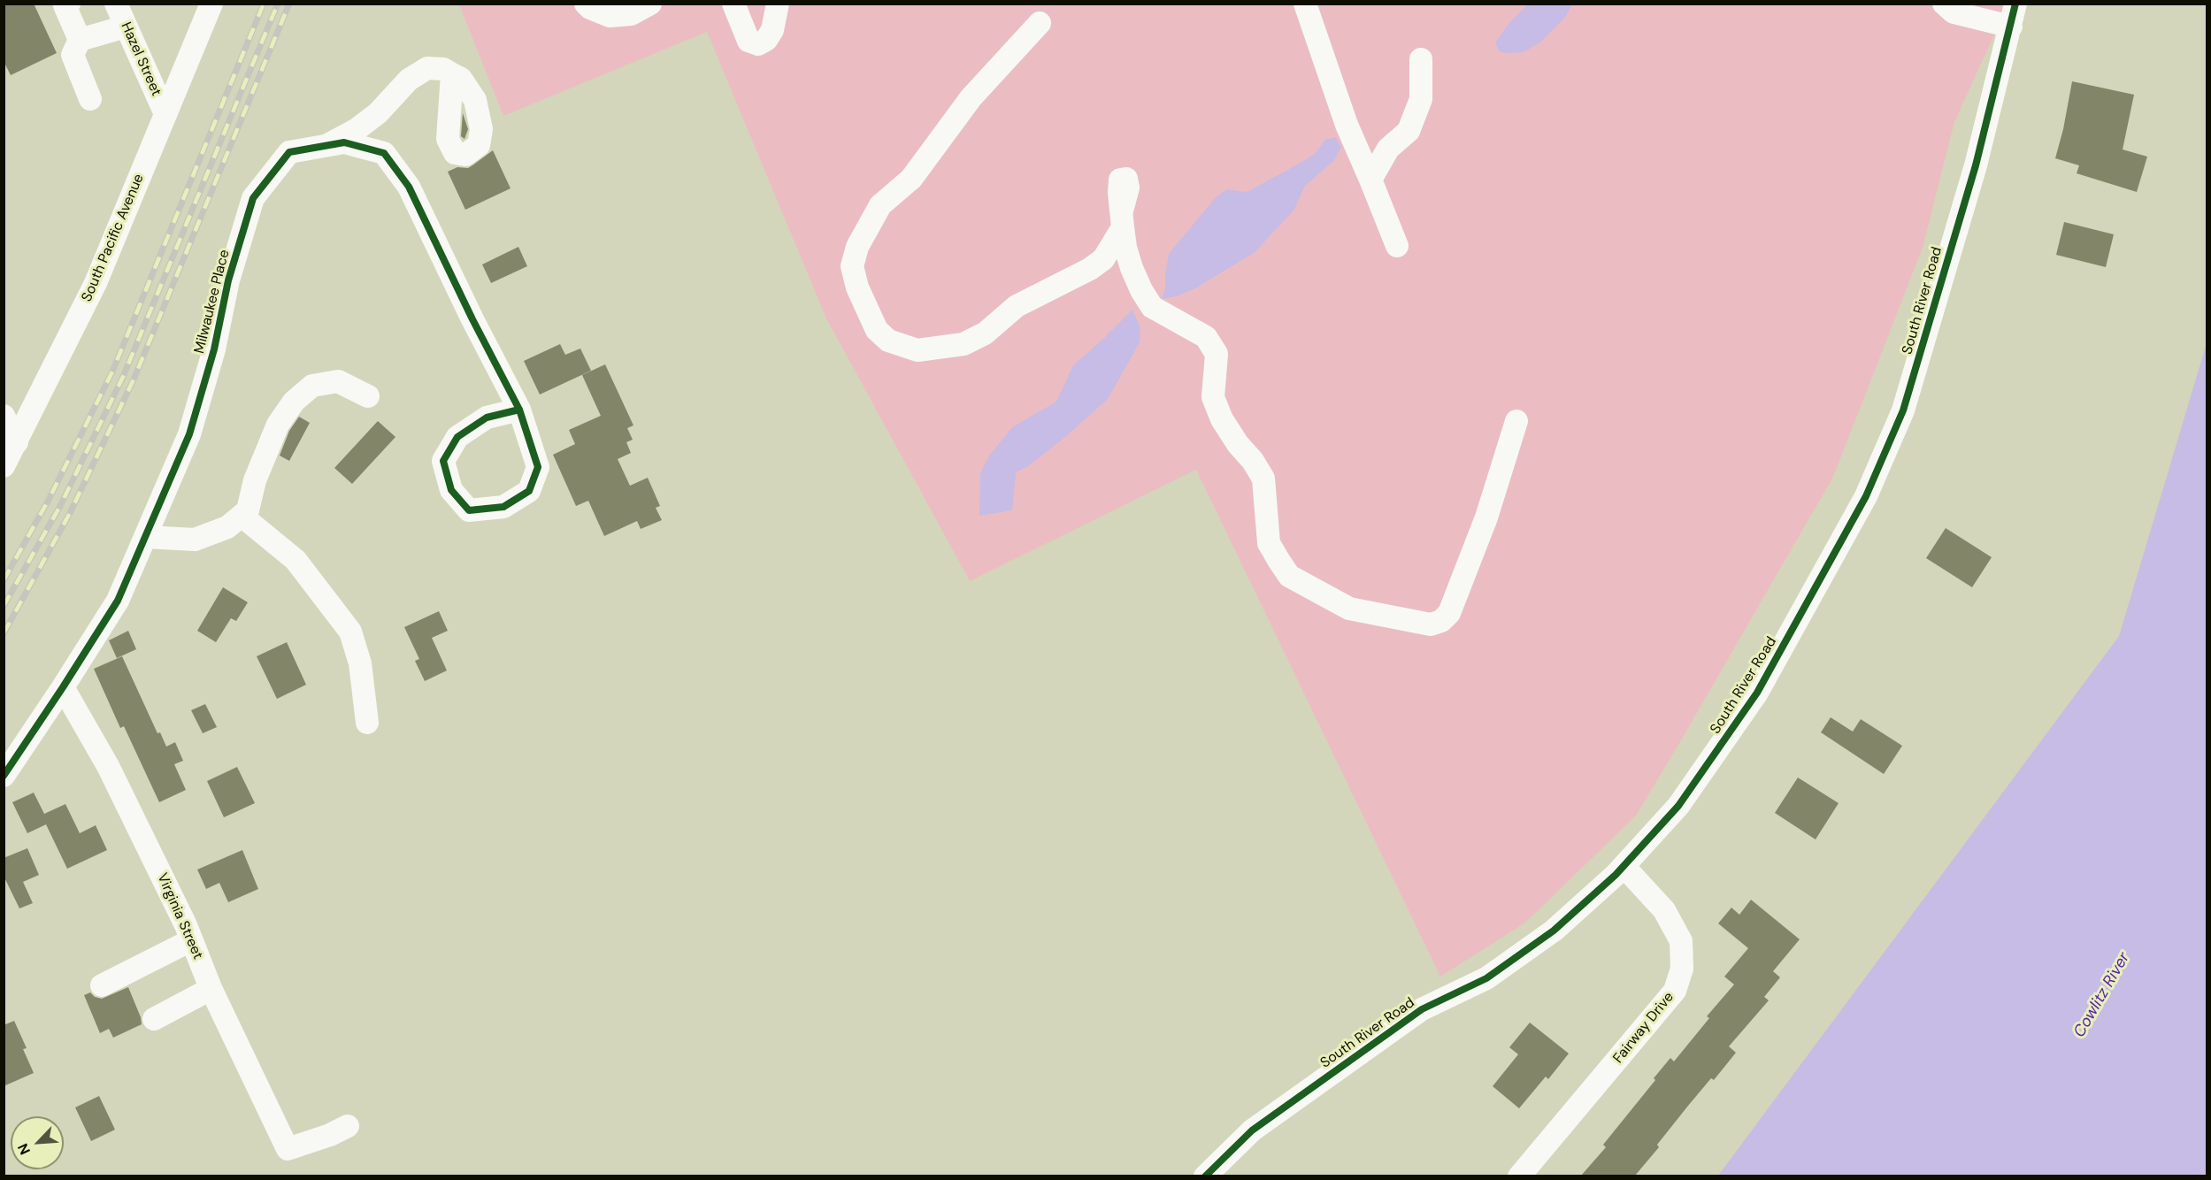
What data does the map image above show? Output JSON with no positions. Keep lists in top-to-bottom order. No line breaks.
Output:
{"streets":{"street":["Hazel Street","South Pacific Avenue","South River Road","Milwaukee Place","Virginia Street","Fairway Drive"]},"crossings":[["Hazel Street","South Pacific Avenue"],["South River Road","Fairway Drive"],["Milwaukee Place","Virginia Street"]],"water":["Cowlitz River"],"north":"bottom left"}
